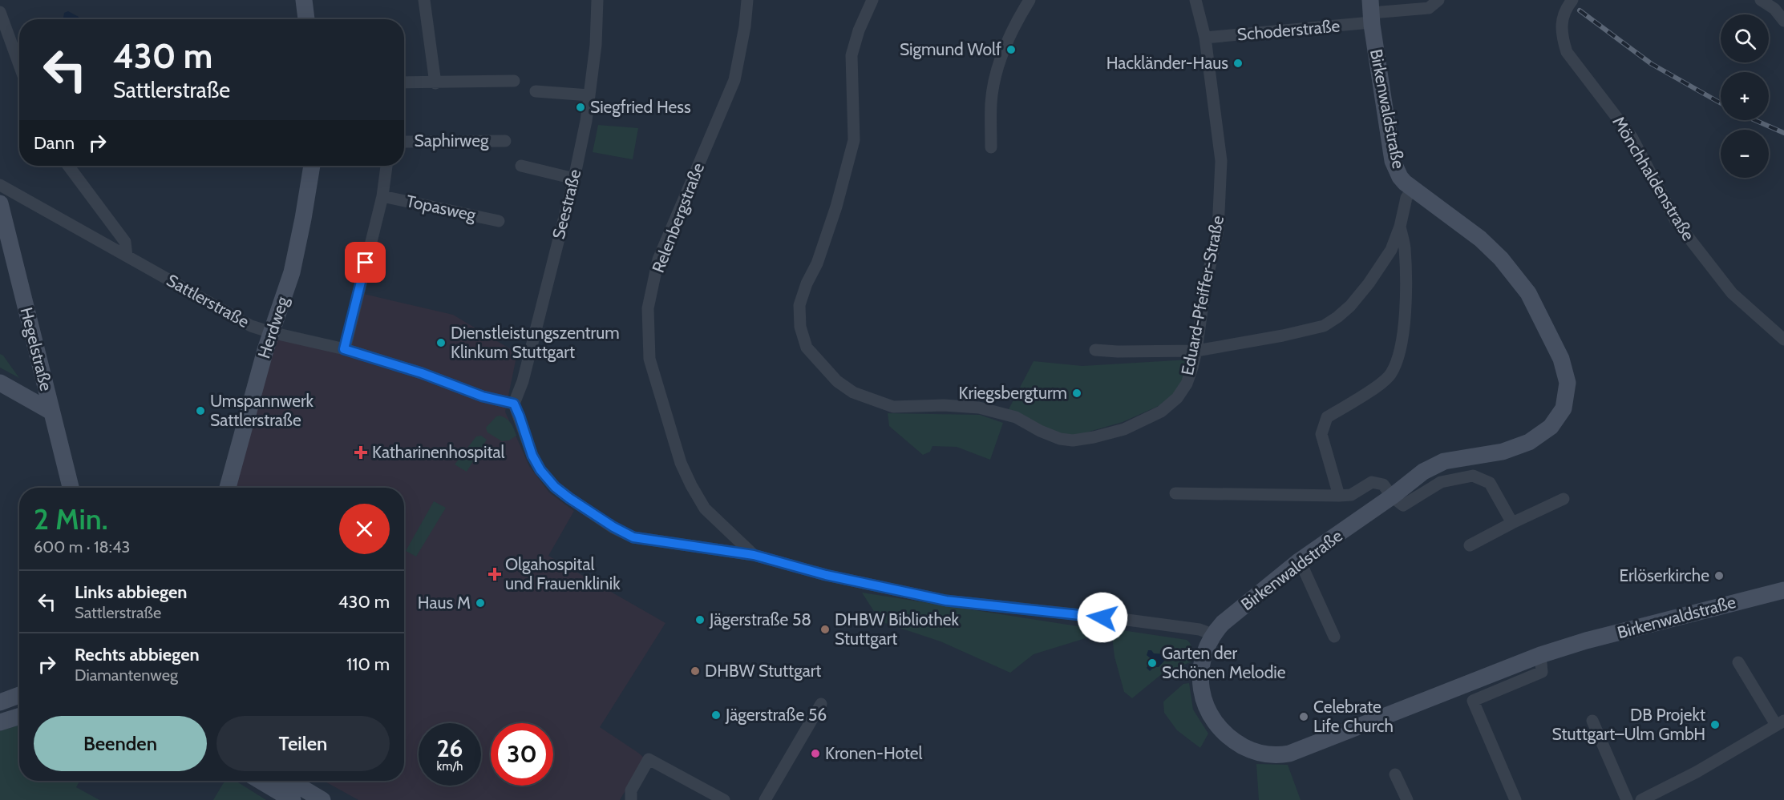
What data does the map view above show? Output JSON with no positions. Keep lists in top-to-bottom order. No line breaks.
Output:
{"streets":{"street":["Schoderstraße","Birkenwaldstraße","Saphirweg","Mönchhaldenstraße","Seestraße","Topasweg","Relenbergstraße","Eduard-Pfeiffer-Straße","Sattlerstraße","Herdweg","Hegelstraße"]},"crossings":[["Schoderstraße","Birkenwaldstraße"],["Schoderstraße","Eduard-Pfeiffer-Straße"],["Seestraße","Sattlerstraße"],["Sattlerstraße","Herdweg"]],"places":{"other":["Sigmund Wolf","Hackländer-Haus","Siegfried Hess","Dienstleistungszentrum Klinkum Stuttgart","Kriegsbergturm","Umspannwerk Sattlerstraße","Erlöserkirche","Haus M","Jägerstraße 58","DHBW Bibliothek Stuttgart","Garten der Schönen Melodie","DHBW Stuttgart","Jägerstraße 56","Celebrate Life Church","DB Projekt Stuttgart–Ulm GmbH","Kronen-Hotel"],"health":["Katharinenhospital","Olgahospital und Frauenklinik"]},"page":{"map_buttons":["+","−"],"turn":["430 m","Sattlerstraße"],"then":"Dann","heading":["2 Min.","600 m · 18:43"],"list":[{"name":"Links abbiegen","note":"Sattlerstraße","value":"430 m"},{"name":"Rechts abbiegen","note":"Diamantenweg","value":"110 m"}],"buttons":["Beenden","Teilen"],"speed":"26 km/h","limit":"30"}}
